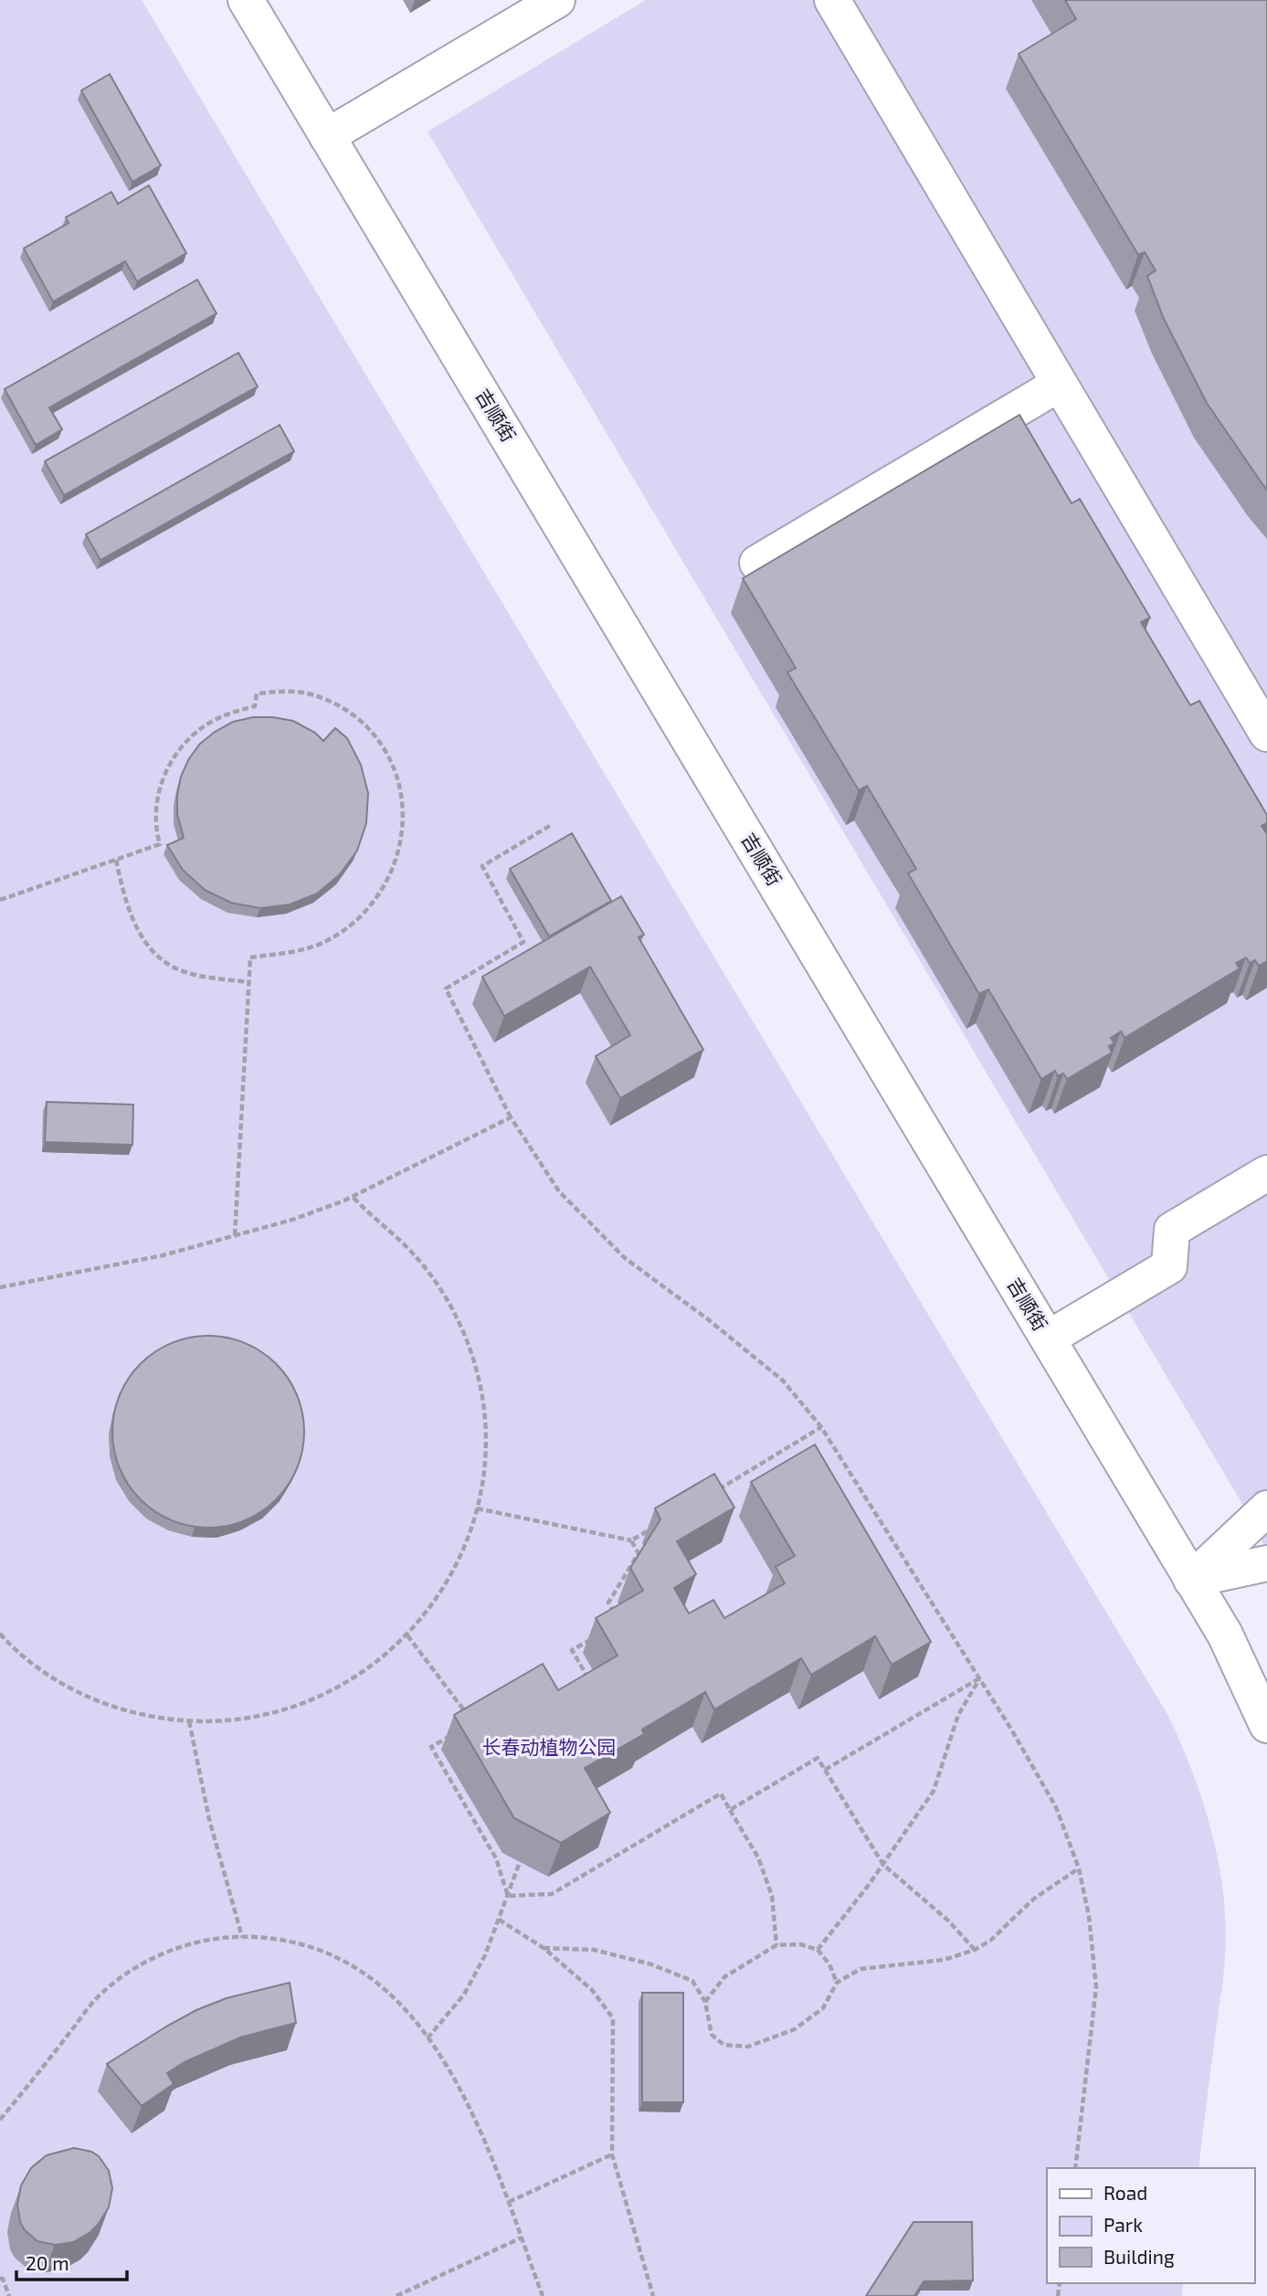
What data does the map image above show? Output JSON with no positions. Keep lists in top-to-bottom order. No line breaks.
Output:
{"streets":{"main road":["吉顺街"]},"parks":["长春动植物公园"],"legend":["Road","Park","Building"],"scale_bar":"20 m"}
